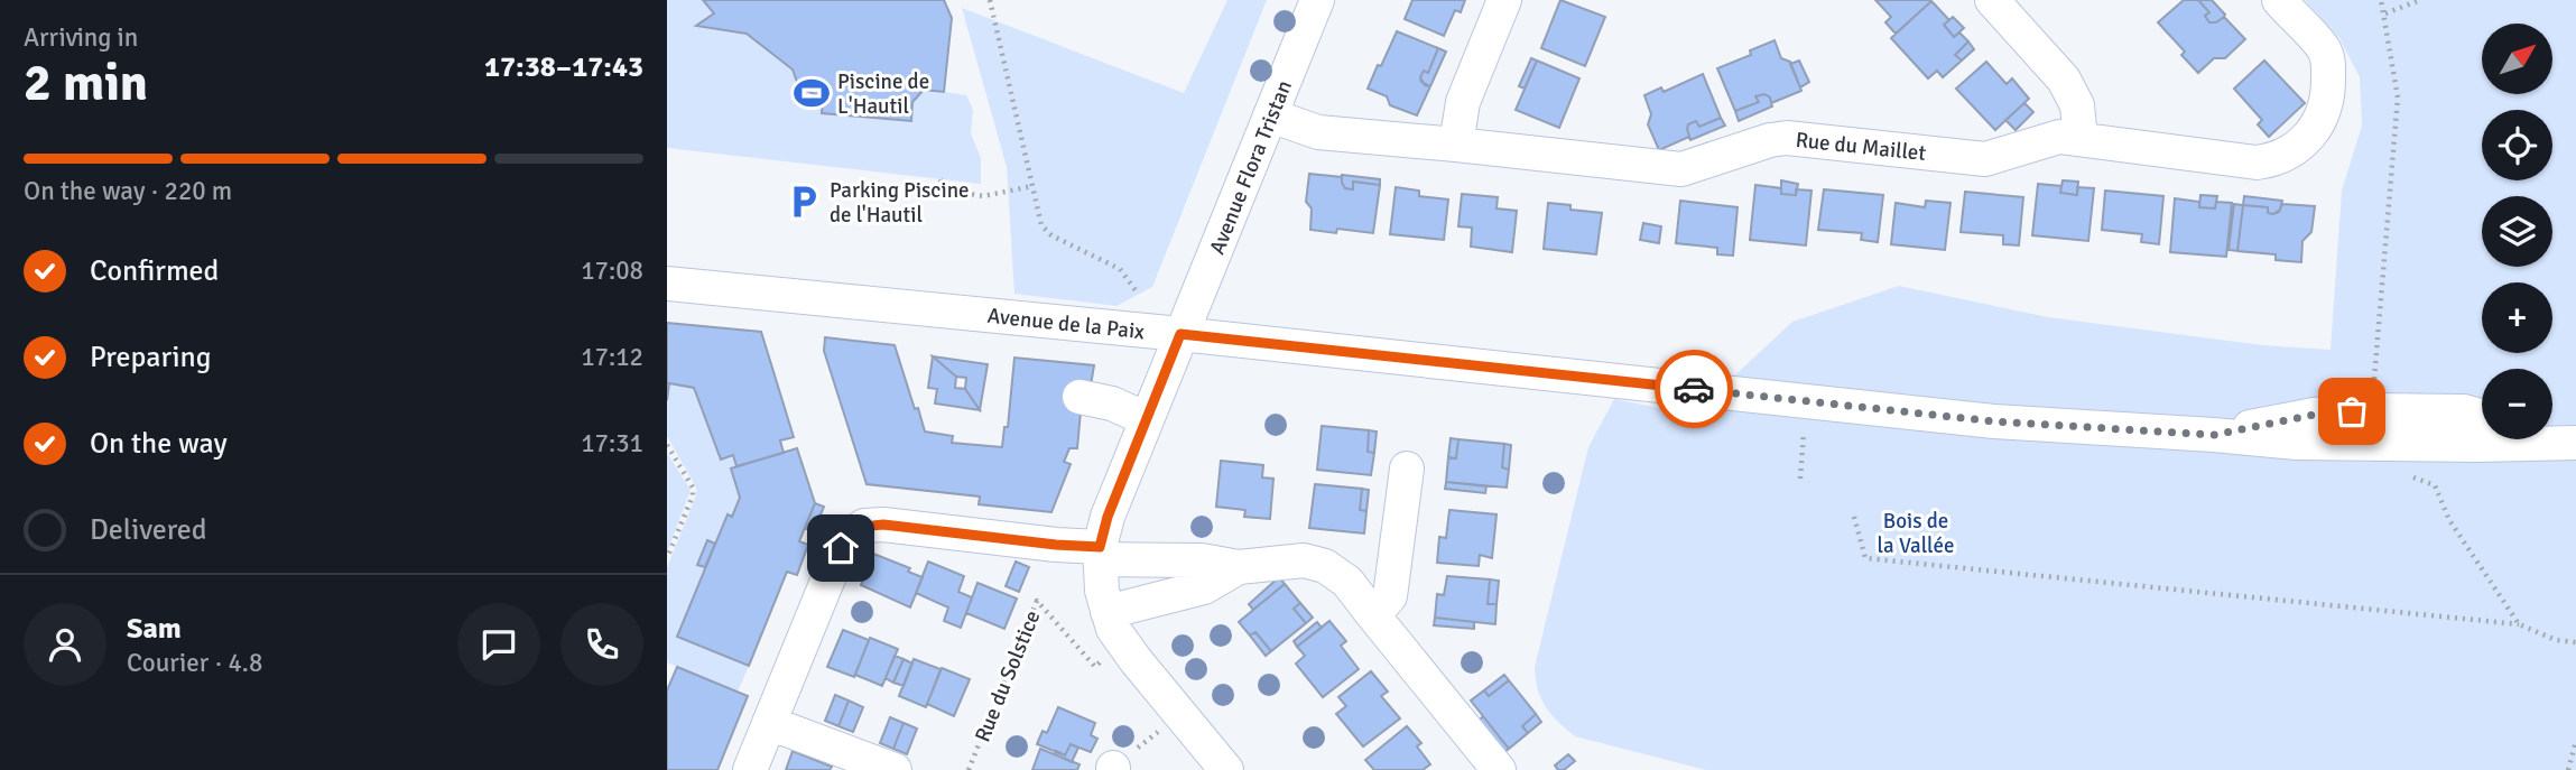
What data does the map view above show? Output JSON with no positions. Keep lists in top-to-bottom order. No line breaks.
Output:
{"streets":{"street":["Rue du Maillet","Avenue Flora Tristan","Avenue de la Paix"],"path":["Rue du Solstice"]},"crossings":[["Rue du Maillet","Avenue Flora Tristan"],["Avenue Flora Tristan","Avenue de la Paix"]],"parks":["Bois de la Vallée"],"places":{"sports":["Piscine de L'Hautil"],"parking":["Parking Piscine de l'Hautil"]},"north":"top right","page":{"heading":["2 min","Arriving in","17:38–17:43"],"panel":["Sam","Courier · 4.8"],"map_buttons":["+","−"],"bar":"On the way · 220 m","list":[["Confirmed","17:08"],["Preparing","17:12"],["On the way","17:31"],"Delivered"]}}
